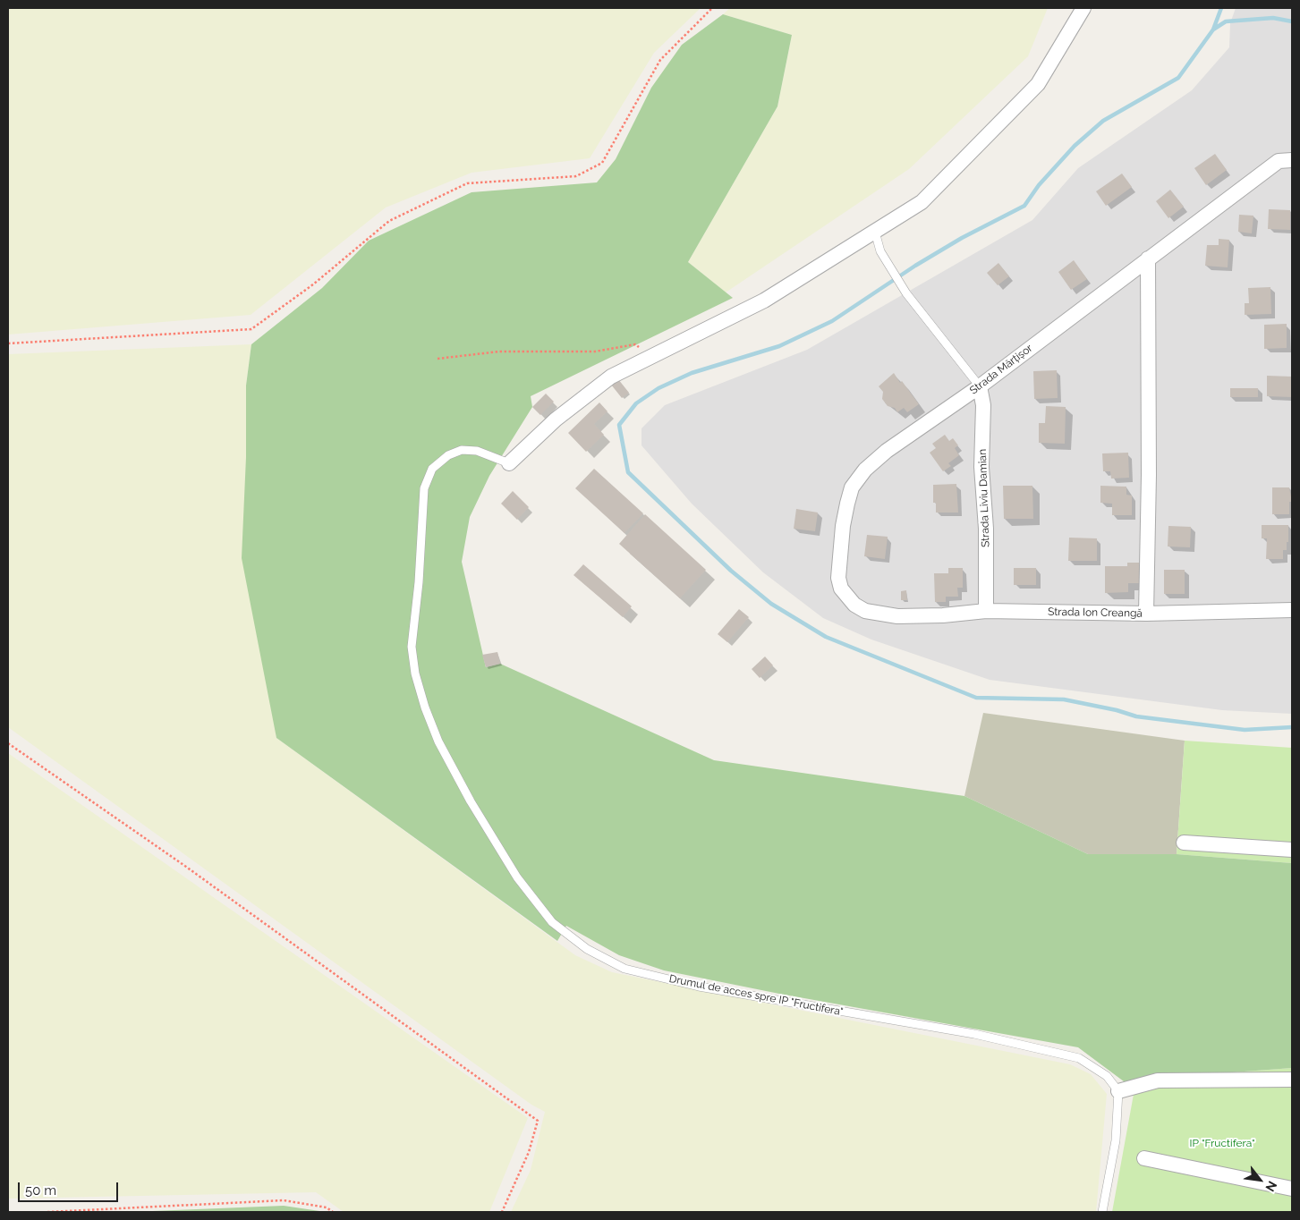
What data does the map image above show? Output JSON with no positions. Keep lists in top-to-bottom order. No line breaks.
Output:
{"streets":{"street":["Strada Mărțișor","Strada Liviu Damian","Strada Ion Creangă"],"lane":["Drumul de acces spre IP \"Fructifera\""]},"crossings":[["Strada Mărțișor","Strada Liviu Damian"],["Strada Mărțișor","Strada Ion Creangă"],["Strada Liviu Damian","Strada Ion Creangă"]],"parks":["IP \"Fructifera\""],"scale_bar":"50 m","north":"bottom right"}
